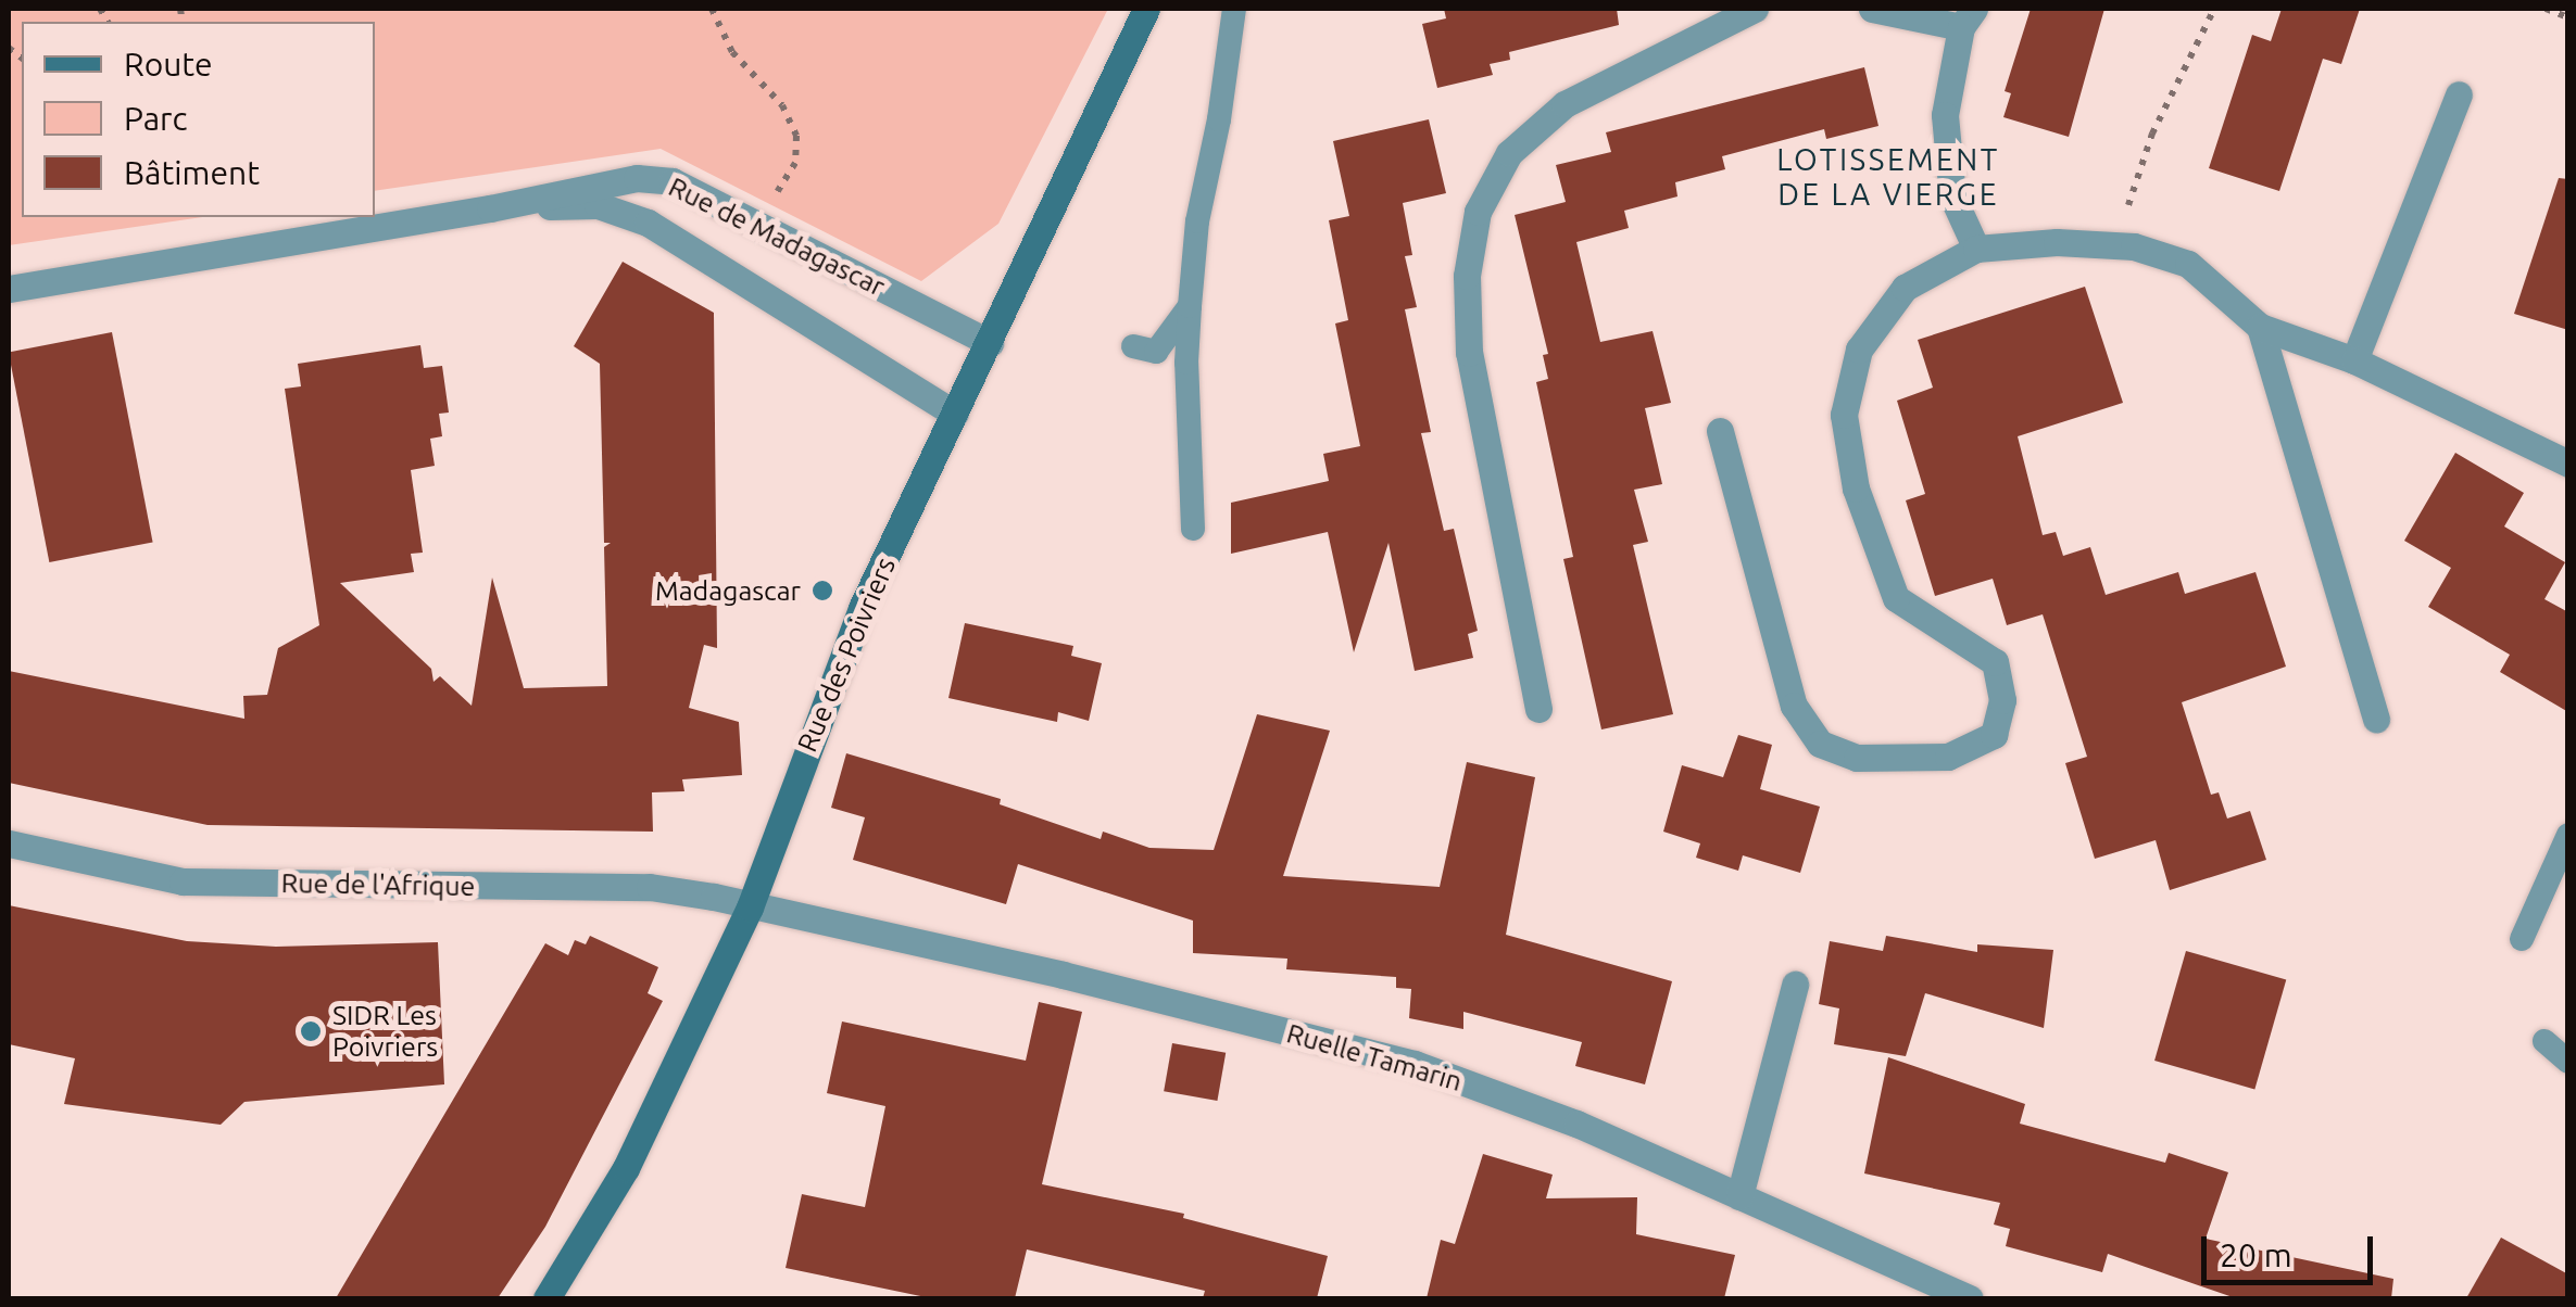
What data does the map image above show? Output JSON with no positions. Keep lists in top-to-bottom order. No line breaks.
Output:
{"streets":{"street":["Rue de Madagascar","Rue des Poivriers","Rue de l'Afrique","Ruelle Tamarin"]},"crossings":[["Rue de Madagascar","Rue des Poivriers"],["Rue des Poivriers","Rue de l'Afrique"],["Rue des Poivriers","Ruelle Tamarin"],["Rue de l'Afrique","Ruelle Tamarin"]],"districts":["LOTISSEMENT DE LA VIERGE"],"places":["Madagascar","SIDR Les Poivriers"],"legend":["Route","Parc","Bâtiment"],"scale_bar":"20 m"}
